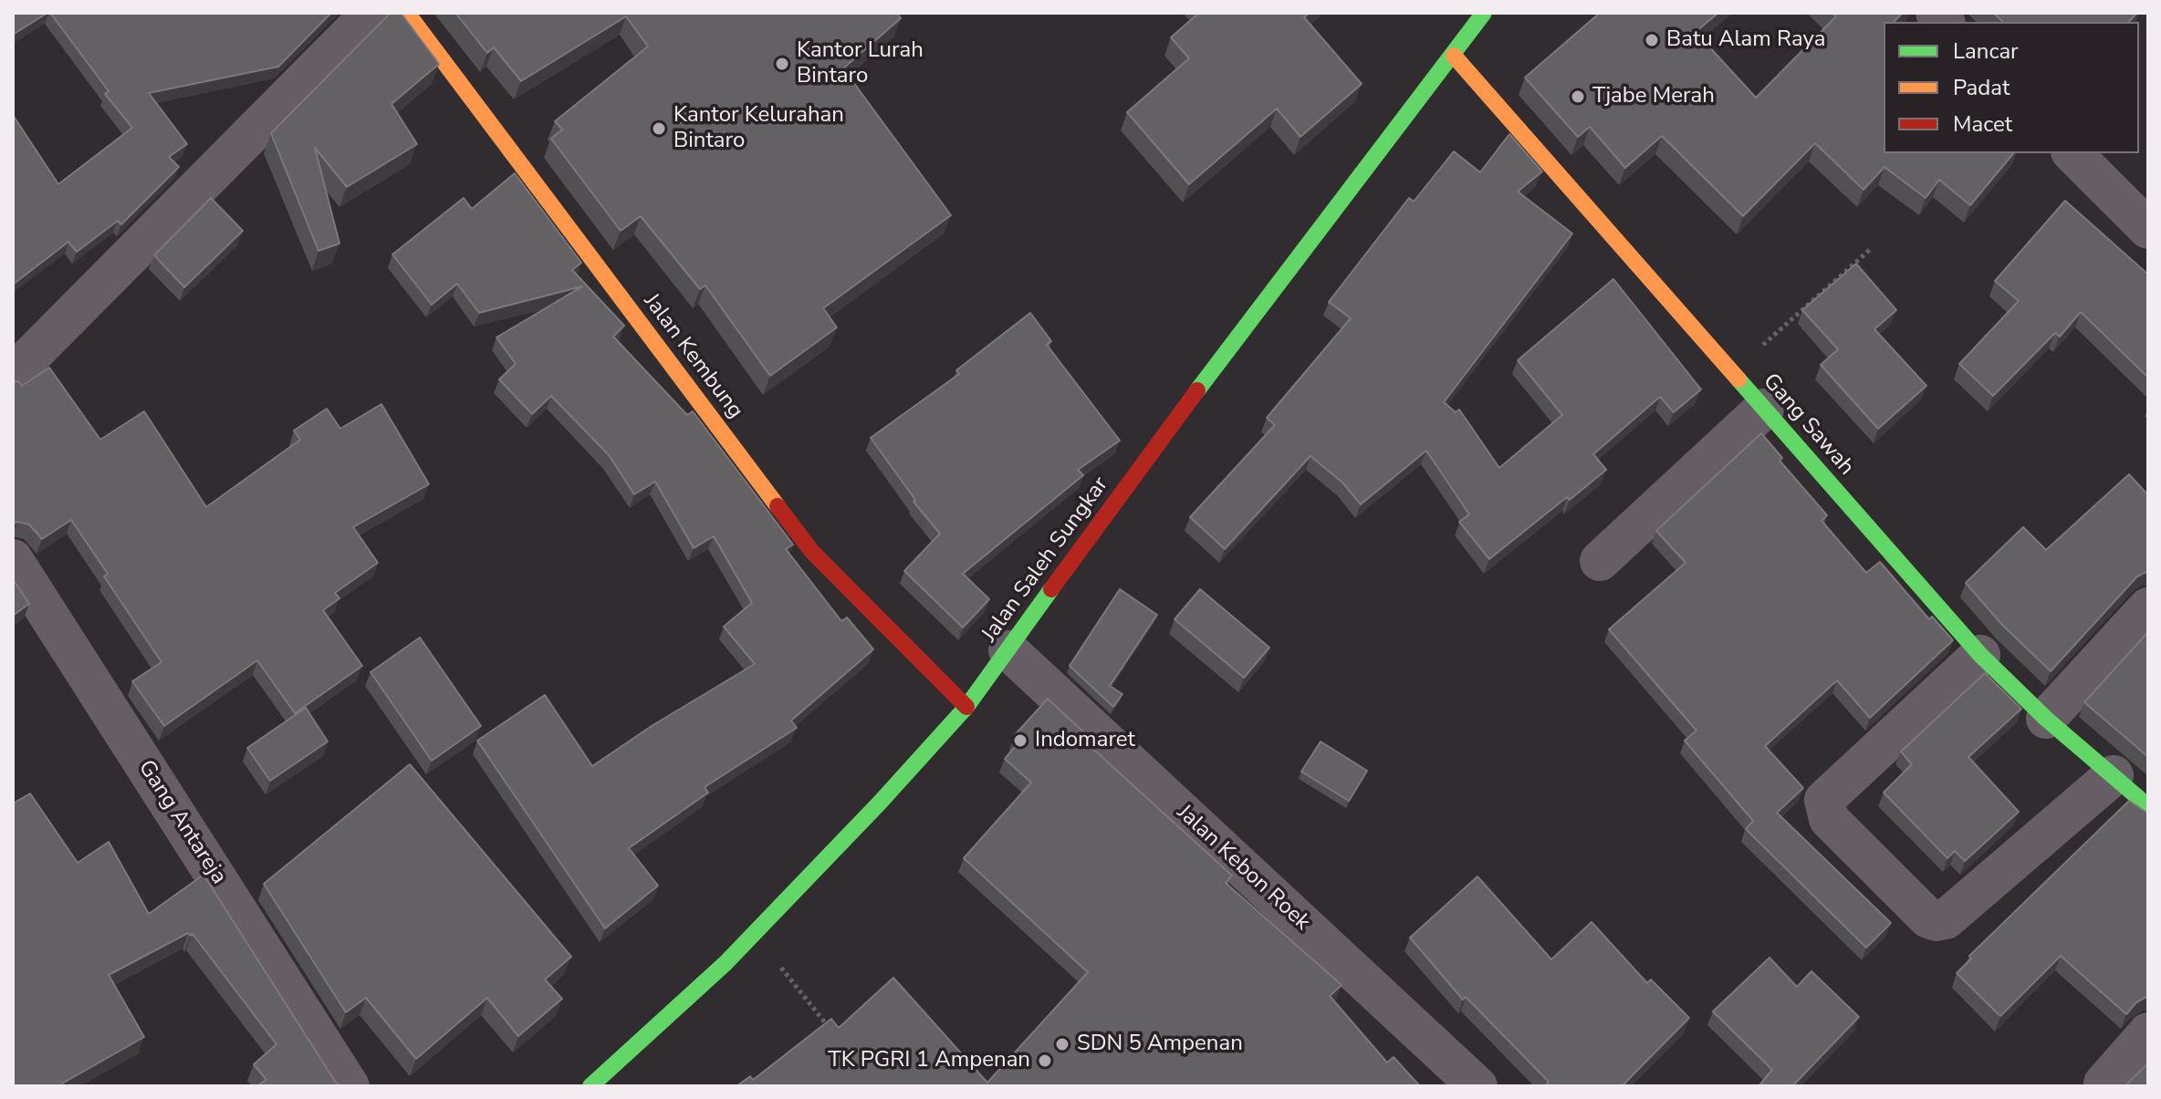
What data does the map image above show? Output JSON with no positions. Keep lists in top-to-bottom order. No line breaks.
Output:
{"streets":{"main road":["Jalan Kembung","Gang Sawah","Jalan Saleh Sungkar"],"street":["Gang Antareja","Jalan Kebon Roek"]},"crossings":[["Jalan Kembung","Jalan Saleh Sungkar"],["Gang Sawah","Jalan Saleh Sungkar"],["Jalan Saleh Sungkar","Jalan Kebon Roek"]],"places":["Batu Alam Raya","Kantor Lurah Bintaro","Tjabe Merah","Kantor Kelurahan Bintaro","Indomaret","SDN 5 Ampenan","TK PGRI 1 Ampenan"],"legend":["Lancar","Padat","Macet"]}
